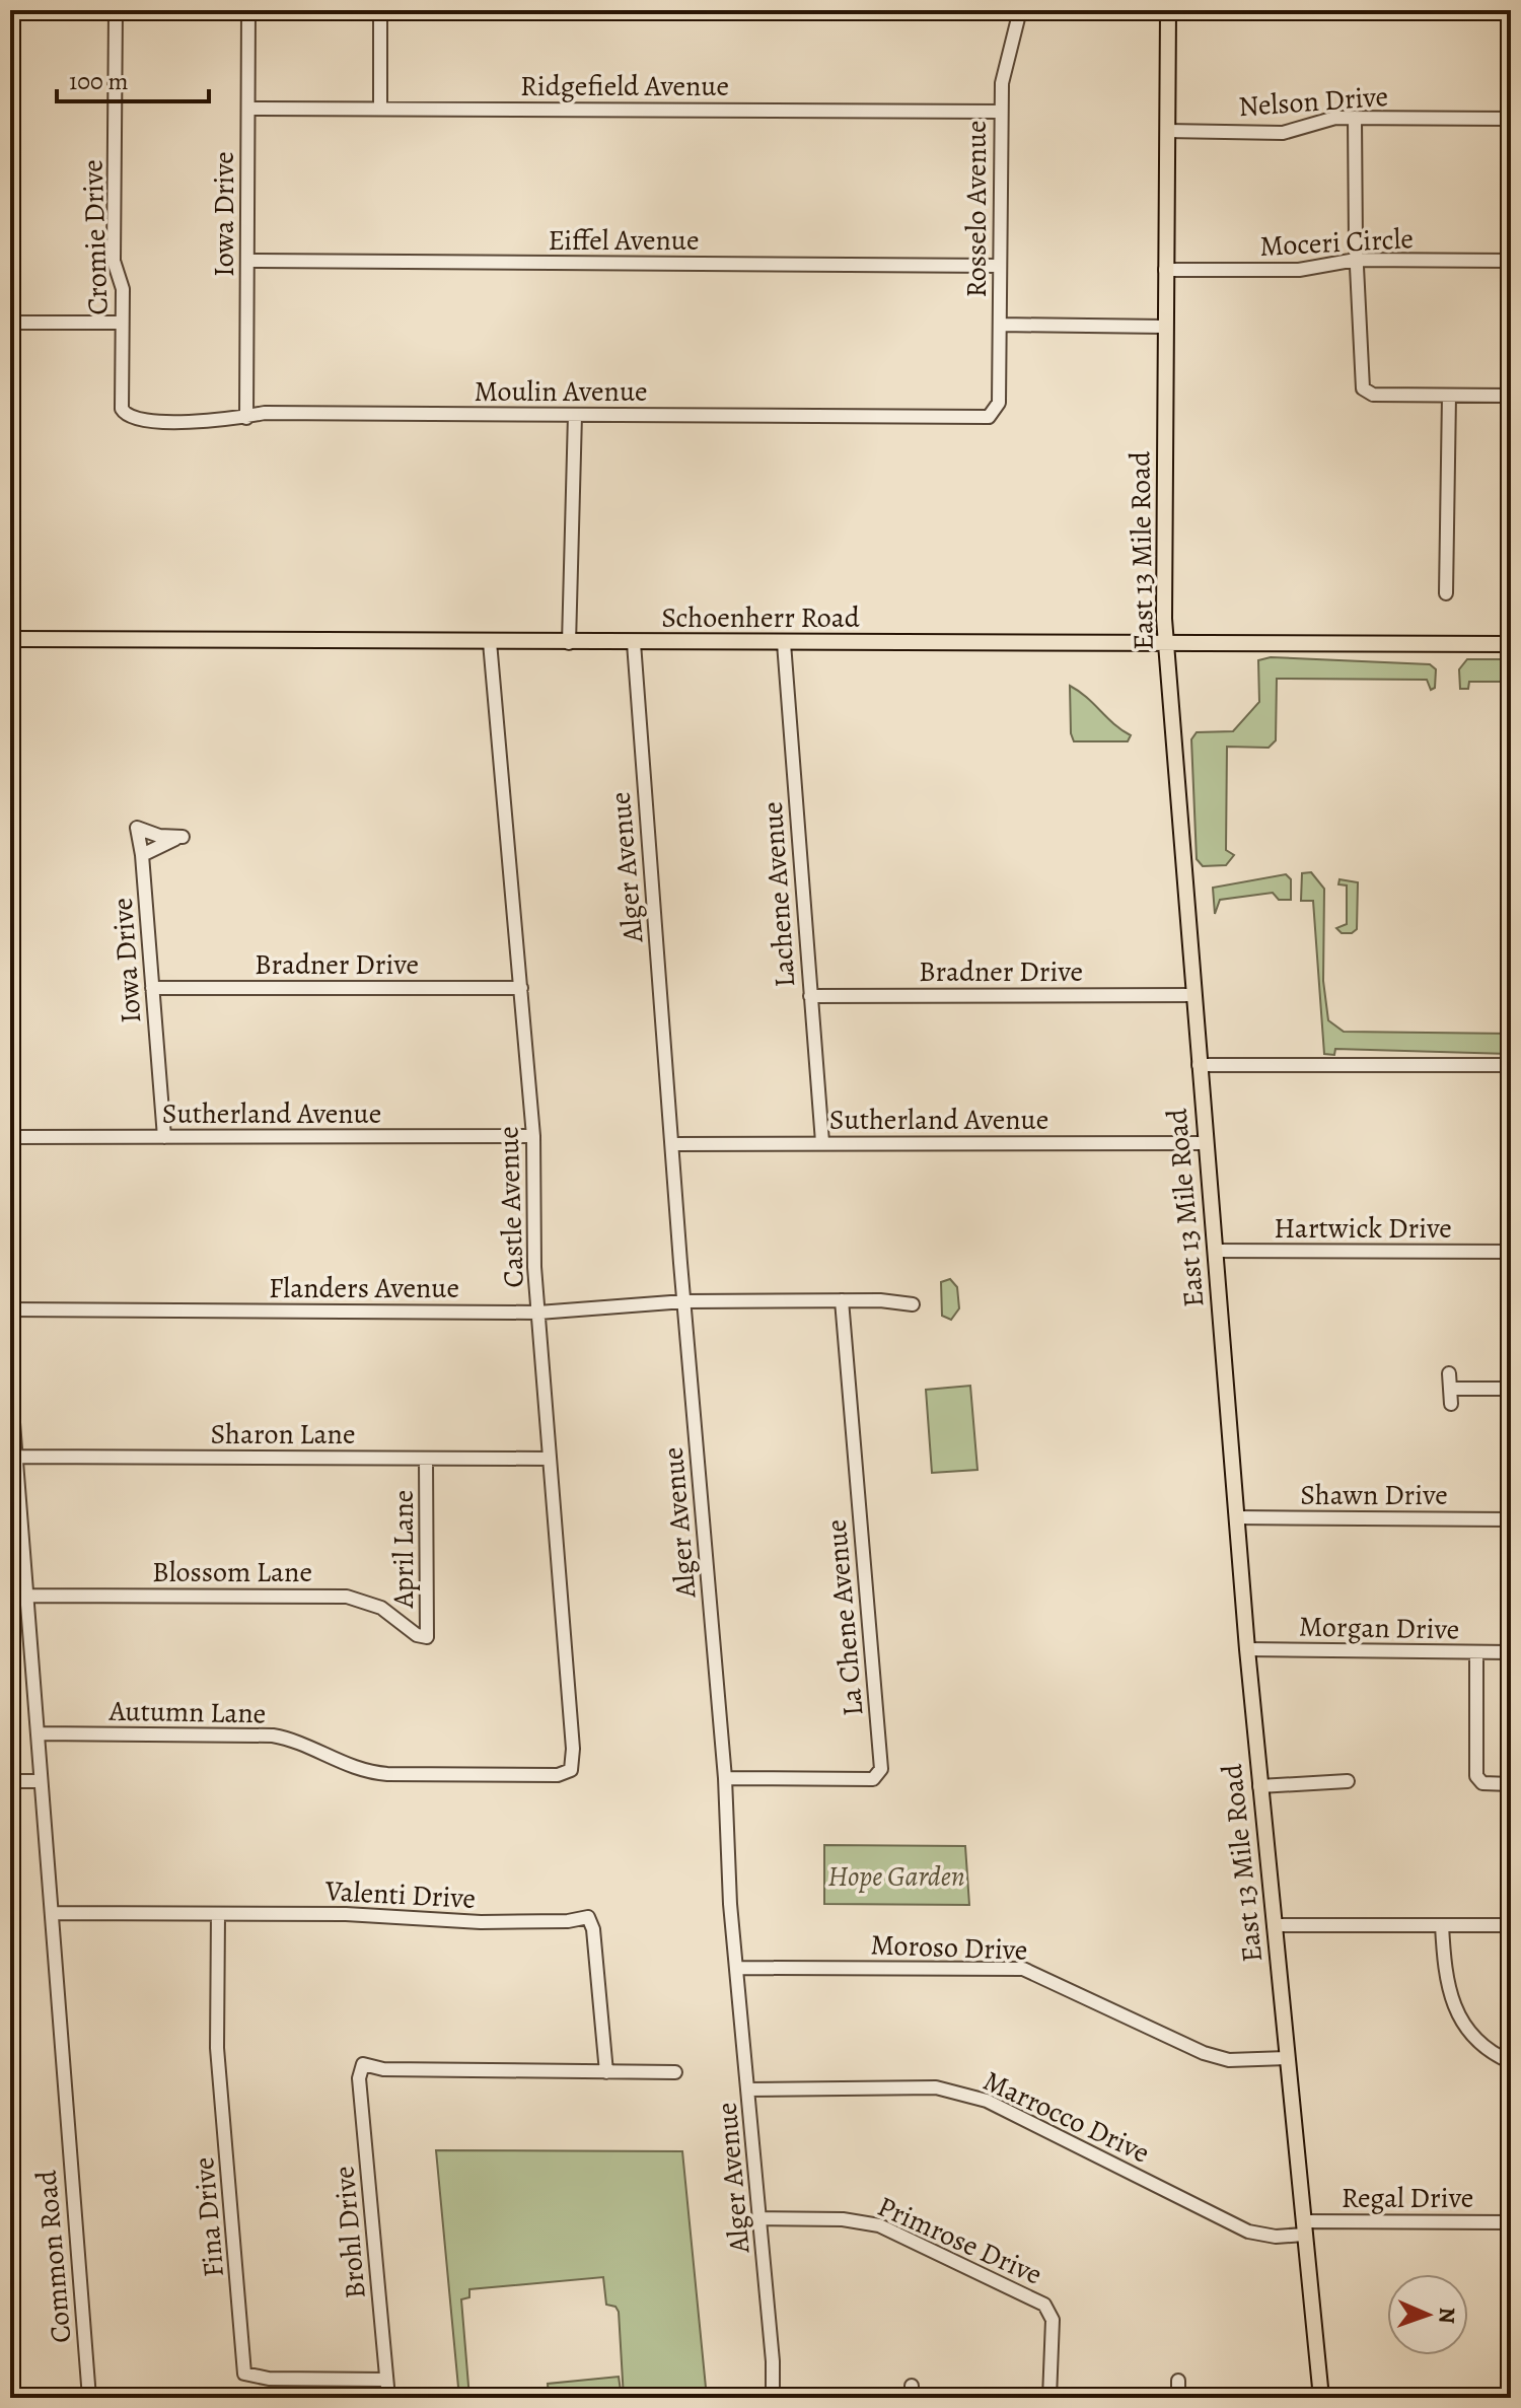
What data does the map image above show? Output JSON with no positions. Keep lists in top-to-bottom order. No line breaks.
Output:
{"streets":{"main road":["East 13 Mile Road","Schoenherr Road"],"street":["Ridgefield Avenue","Nelson Drive","Rosselo Avenue","Iowa Drive","Cromie Drive","Eiffel Avenue","Moceri Circle","Moulin Avenue","Alger Avenue","Lachene Avenue","Bradner Drive","Sutherland Avenue","Castle Avenue","Hartwick Drive","Flanders Avenue","Sharon Lane","Shawn Drive","April Lane","Blossom Lane","La Chene Avenue","Morgan Drive","Autumn Lane","Valenti Drive","Moroso Drive","Marrocco Drive","Regal Drive","Fina Drive","Brohl Drive","Primrose Drive","Common Road"]},"crossings":[["Ridgefield Avenue","Rosselo Avenue"],["Ridgefield Avenue","Iowa Drive"],["Nelson Drive","East 13 Mile Road"],["Rosselo Avenue","Eiffel Avenue"],["Rosselo Avenue","Moulin Avenue"],["Iowa Drive","Eiffel Avenue"],["Iowa Drive","Moulin Avenue"],["Iowa Drive","Bradner Drive"],["Iowa Drive","Sutherland Avenue"],["Cromie Drive","Moulin Avenue"],["Moceri Circle","East 13 Mile Road"],["East 13 Mile Road","Schoenherr Road"],["East 13 Mile Road","Bradner Drive"],["East 13 Mile Road","Sutherland Avenue"],["East 13 Mile Road","Hartwick Drive"],["East 13 Mile Road","Shawn Drive"],["East 13 Mile Road","Morgan Drive"],["East 13 Mile Road","Moroso Drive"],["East 13 Mile Road","Marrocco Drive"],["East 13 Mile Road","Regal Drive"],["Schoenherr Road","Alger Avenue"],["Schoenherr Road","Lachene Avenue"],["Schoenherr Road","Castle Avenue"],["Alger Avenue","Sutherland Avenue"],["Alger Avenue","Flanders Avenue"],["Alger Avenue","La Chene Avenue"],["Alger Avenue","Moroso Drive"],["Alger Avenue","Marrocco Drive"],["Alger Avenue","Primrose Drive"],["Lachene Avenue","Bradner Drive"],["Lachene Avenue","Sutherland Avenue"],["Bradner Drive","Castle Avenue"],["Sutherland Avenue","Castle Avenue"],["Castle Avenue","Flanders Avenue"],["Castle Avenue","Sharon Lane"],["Castle Avenue","Autumn Lane"],["Flanders Avenue","La Chene Avenue"],["Sharon Lane","April Lane"],["Sharon Lane","Common Road"],["April Lane","Blossom Lane"],["Blossom Lane","Common Road"],["Autumn Lane","Common Road"],["Valenti Drive","Fina Drive"],["Valenti Drive","Brohl Drive"],["Valenti Drive","Common Road"],["Marrocco Drive","Regal Drive"],["Fina Drive","Brohl Drive"]],"parks":["Hope Garden"],"scale_bar":"100 m","north":"right"}
